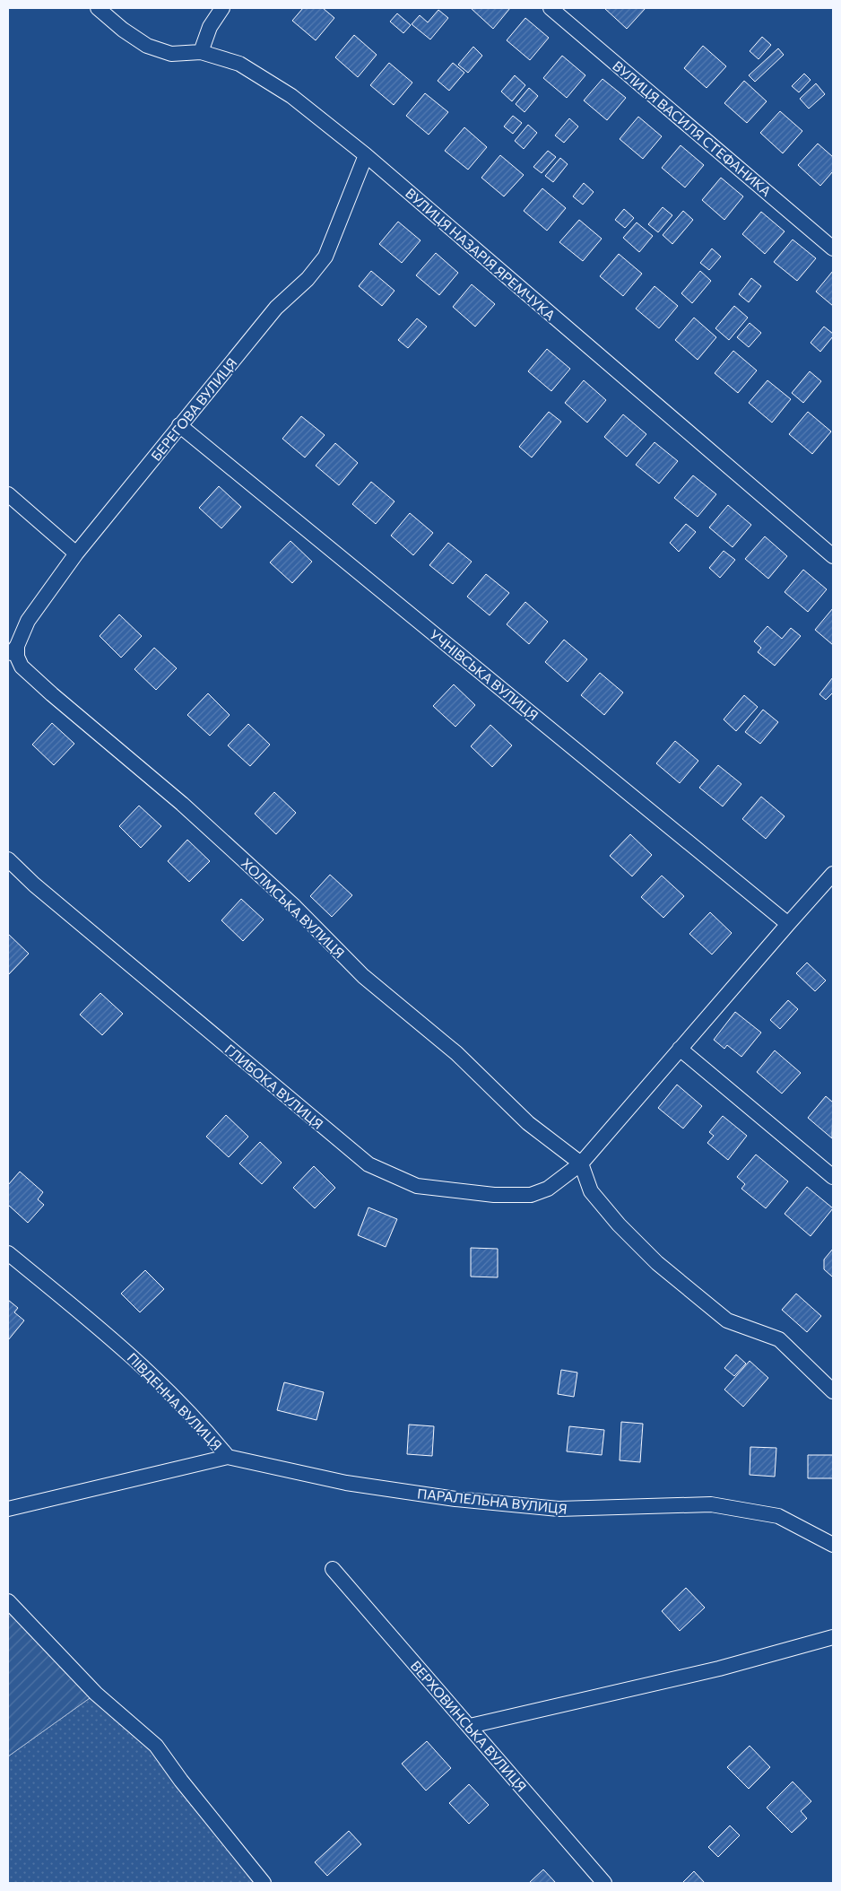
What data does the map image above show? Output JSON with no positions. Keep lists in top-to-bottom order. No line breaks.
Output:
{"streets":{"street":["ВУЛИЦЯ ВАСИЛЯ СТЕФАНИКА","ВУЛИЦЯ НАЗАРІЯ ЯРЕМЧУКА","БЕРЕГОВА ВУЛИЦЯ","УЧНІВСЬКА ВУЛИЦЯ","ХОЛМСЬКА ВУЛИЦЯ","ГЛИБОКА ВУЛИЦЯ","ПІВДЕННА ВУЛИЦЯ","ПАРАЛЕЛЬНА ВУЛИЦЯ","ВЕРХОВИНСЬКА ВУЛИЦЯ"]},"crossings":[["ВУЛИЦЯ НАЗАРІЯ ЯРЕМЧУКА","БЕРЕГОВА ВУЛИЦЯ"],["БЕРЕГОВА ВУЛИЦЯ","УЧНІВСЬКА ВУЛИЦЯ"],["БЕРЕГОВА ВУЛИЦЯ","ХОЛМСЬКА ВУЛИЦЯ"],["УЧНІВСЬКА ВУЛИЦЯ","ГЛИБОКА ВУЛИЦЯ"],["ХОЛМСЬКА ВУЛИЦЯ","ГЛИБОКА ВУЛИЦЯ"],["ПІВДЕННА ВУЛИЦЯ","ПАРАЛЕЛЬНА ВУЛИЦЯ"]]}
